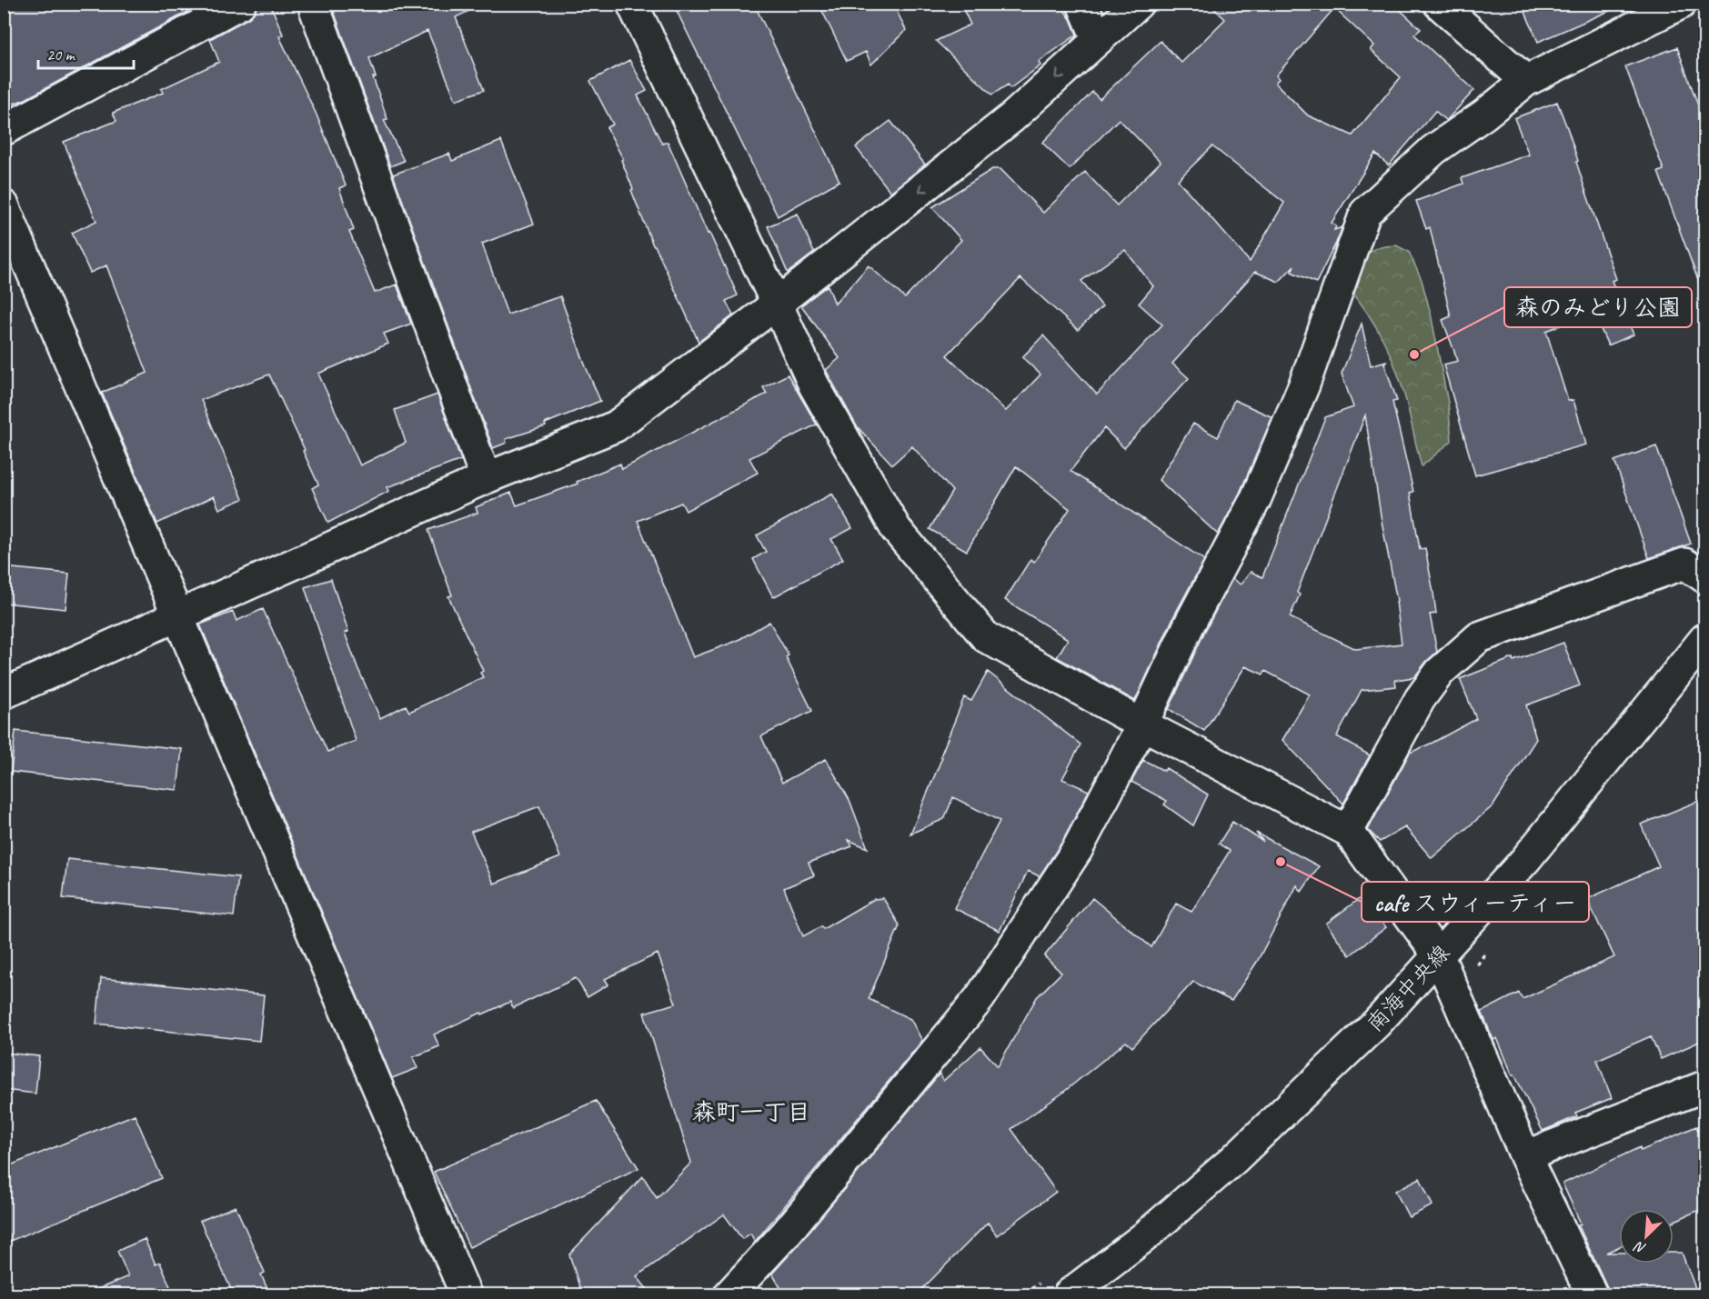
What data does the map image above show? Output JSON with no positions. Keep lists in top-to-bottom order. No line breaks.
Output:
{"streets":{"street":["南海中央線"]},"districts":["森町一丁目"],"places":["森のみどり公園","cafe スウィーティー"],"scale_bar":"20 m","north":"bottom left"}
